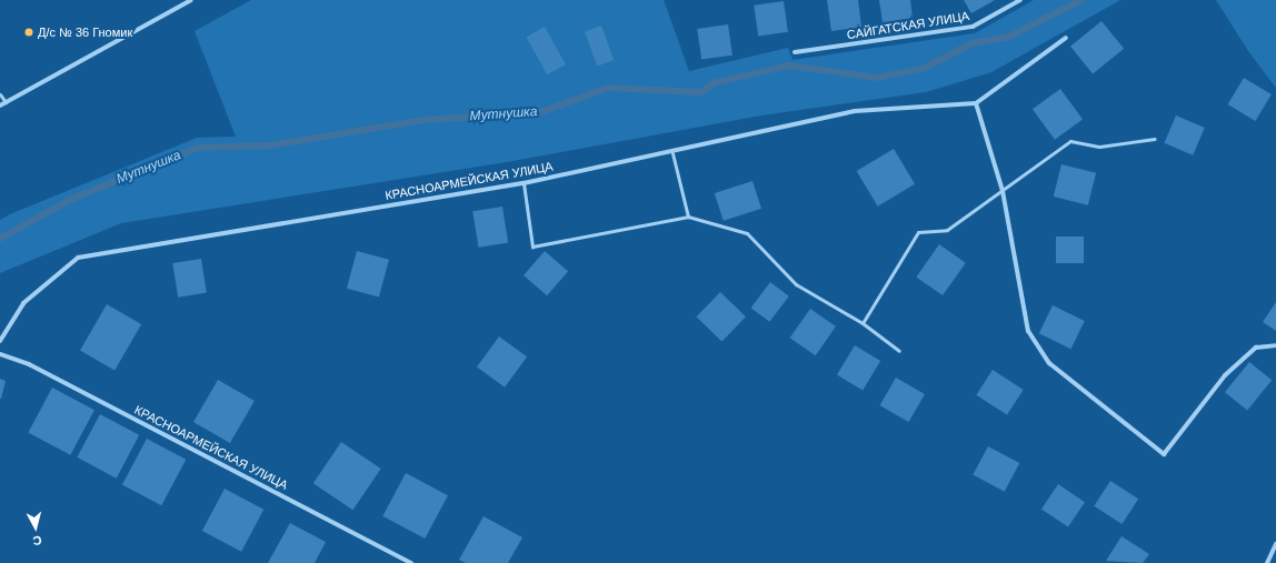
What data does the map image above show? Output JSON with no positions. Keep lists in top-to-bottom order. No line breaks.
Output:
{"streets":{"street":["САЙГАТСКАЯ УЛИЦА","КРАСНОАРМЕЙСКАЯ УЛИЦА"]},"water":["Мутнушка"],"places":["Д/с № 36 Гномик"],"north":"bottom"}
